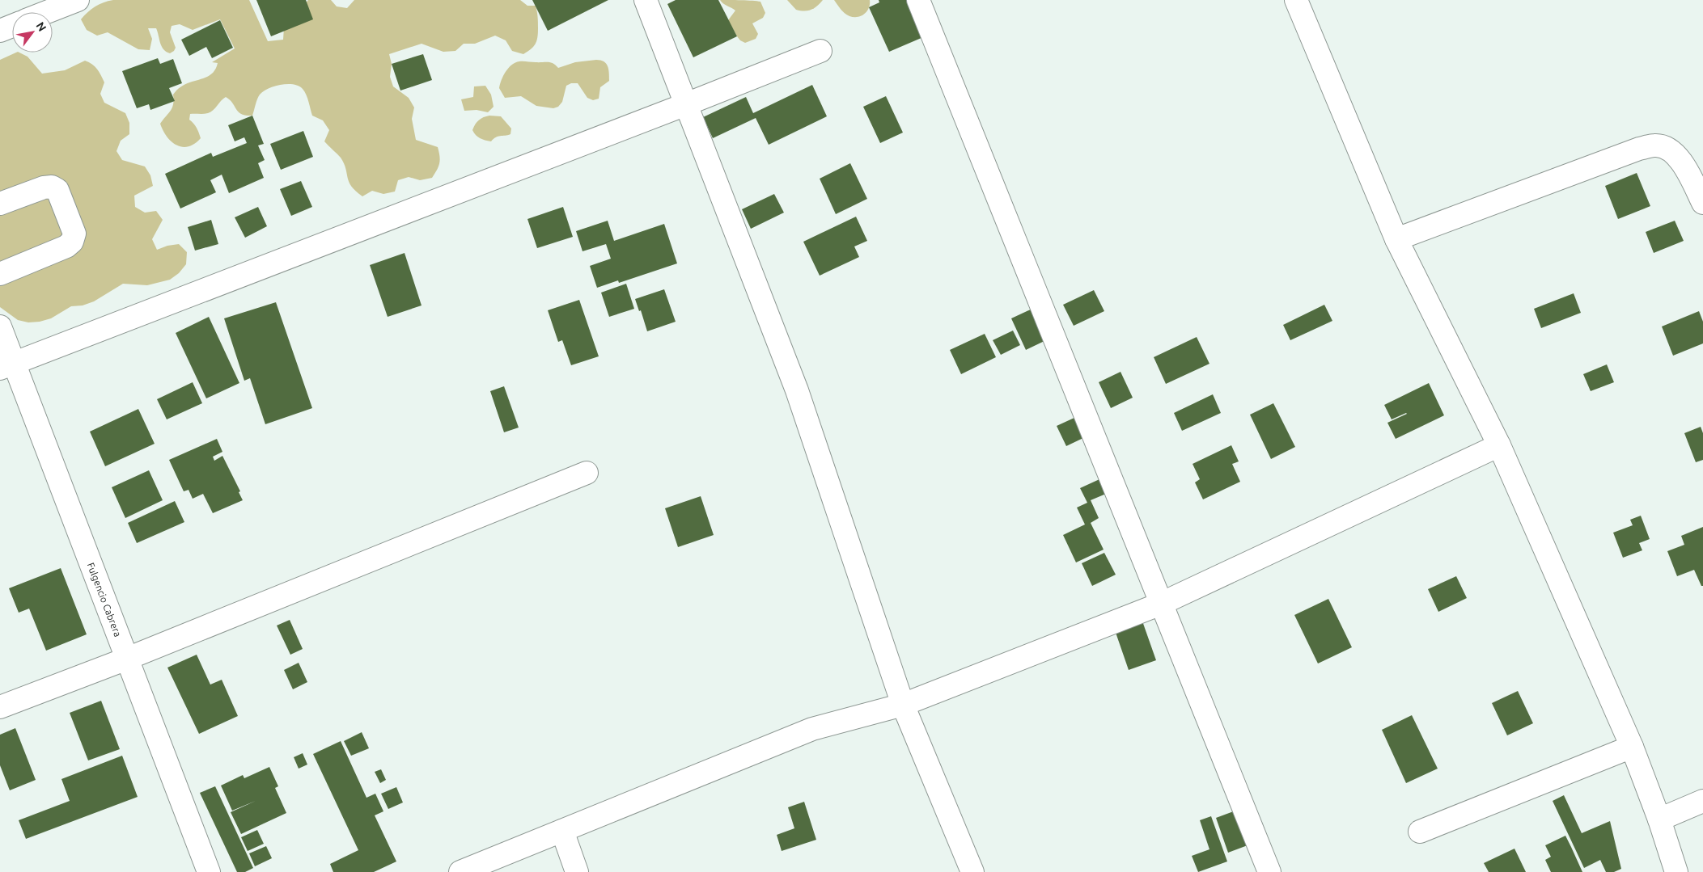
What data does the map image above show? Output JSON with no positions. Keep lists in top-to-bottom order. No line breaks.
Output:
{"streets":{"street":["Fulgencio Cabrera"]},"north":"top right"}
